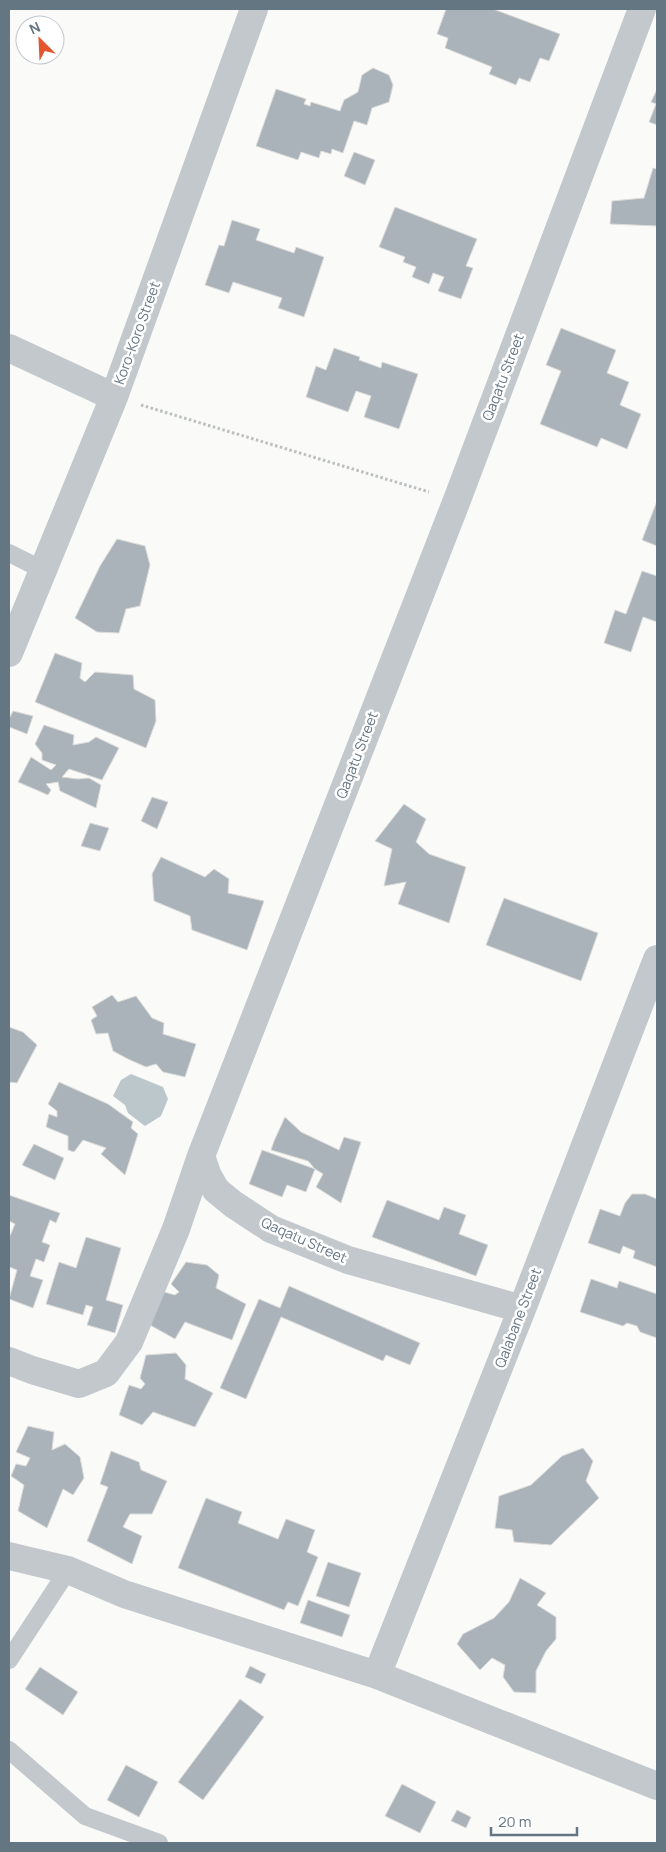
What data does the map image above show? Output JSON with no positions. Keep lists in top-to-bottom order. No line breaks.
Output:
{"streets":{"street":["Koro-Koro Street","Qaqatu Street","Qalabane Street"]},"crossings":[["Qaqatu Street","Qalabane Street"]],"scale_bar":"20 m","north":"top left"}
